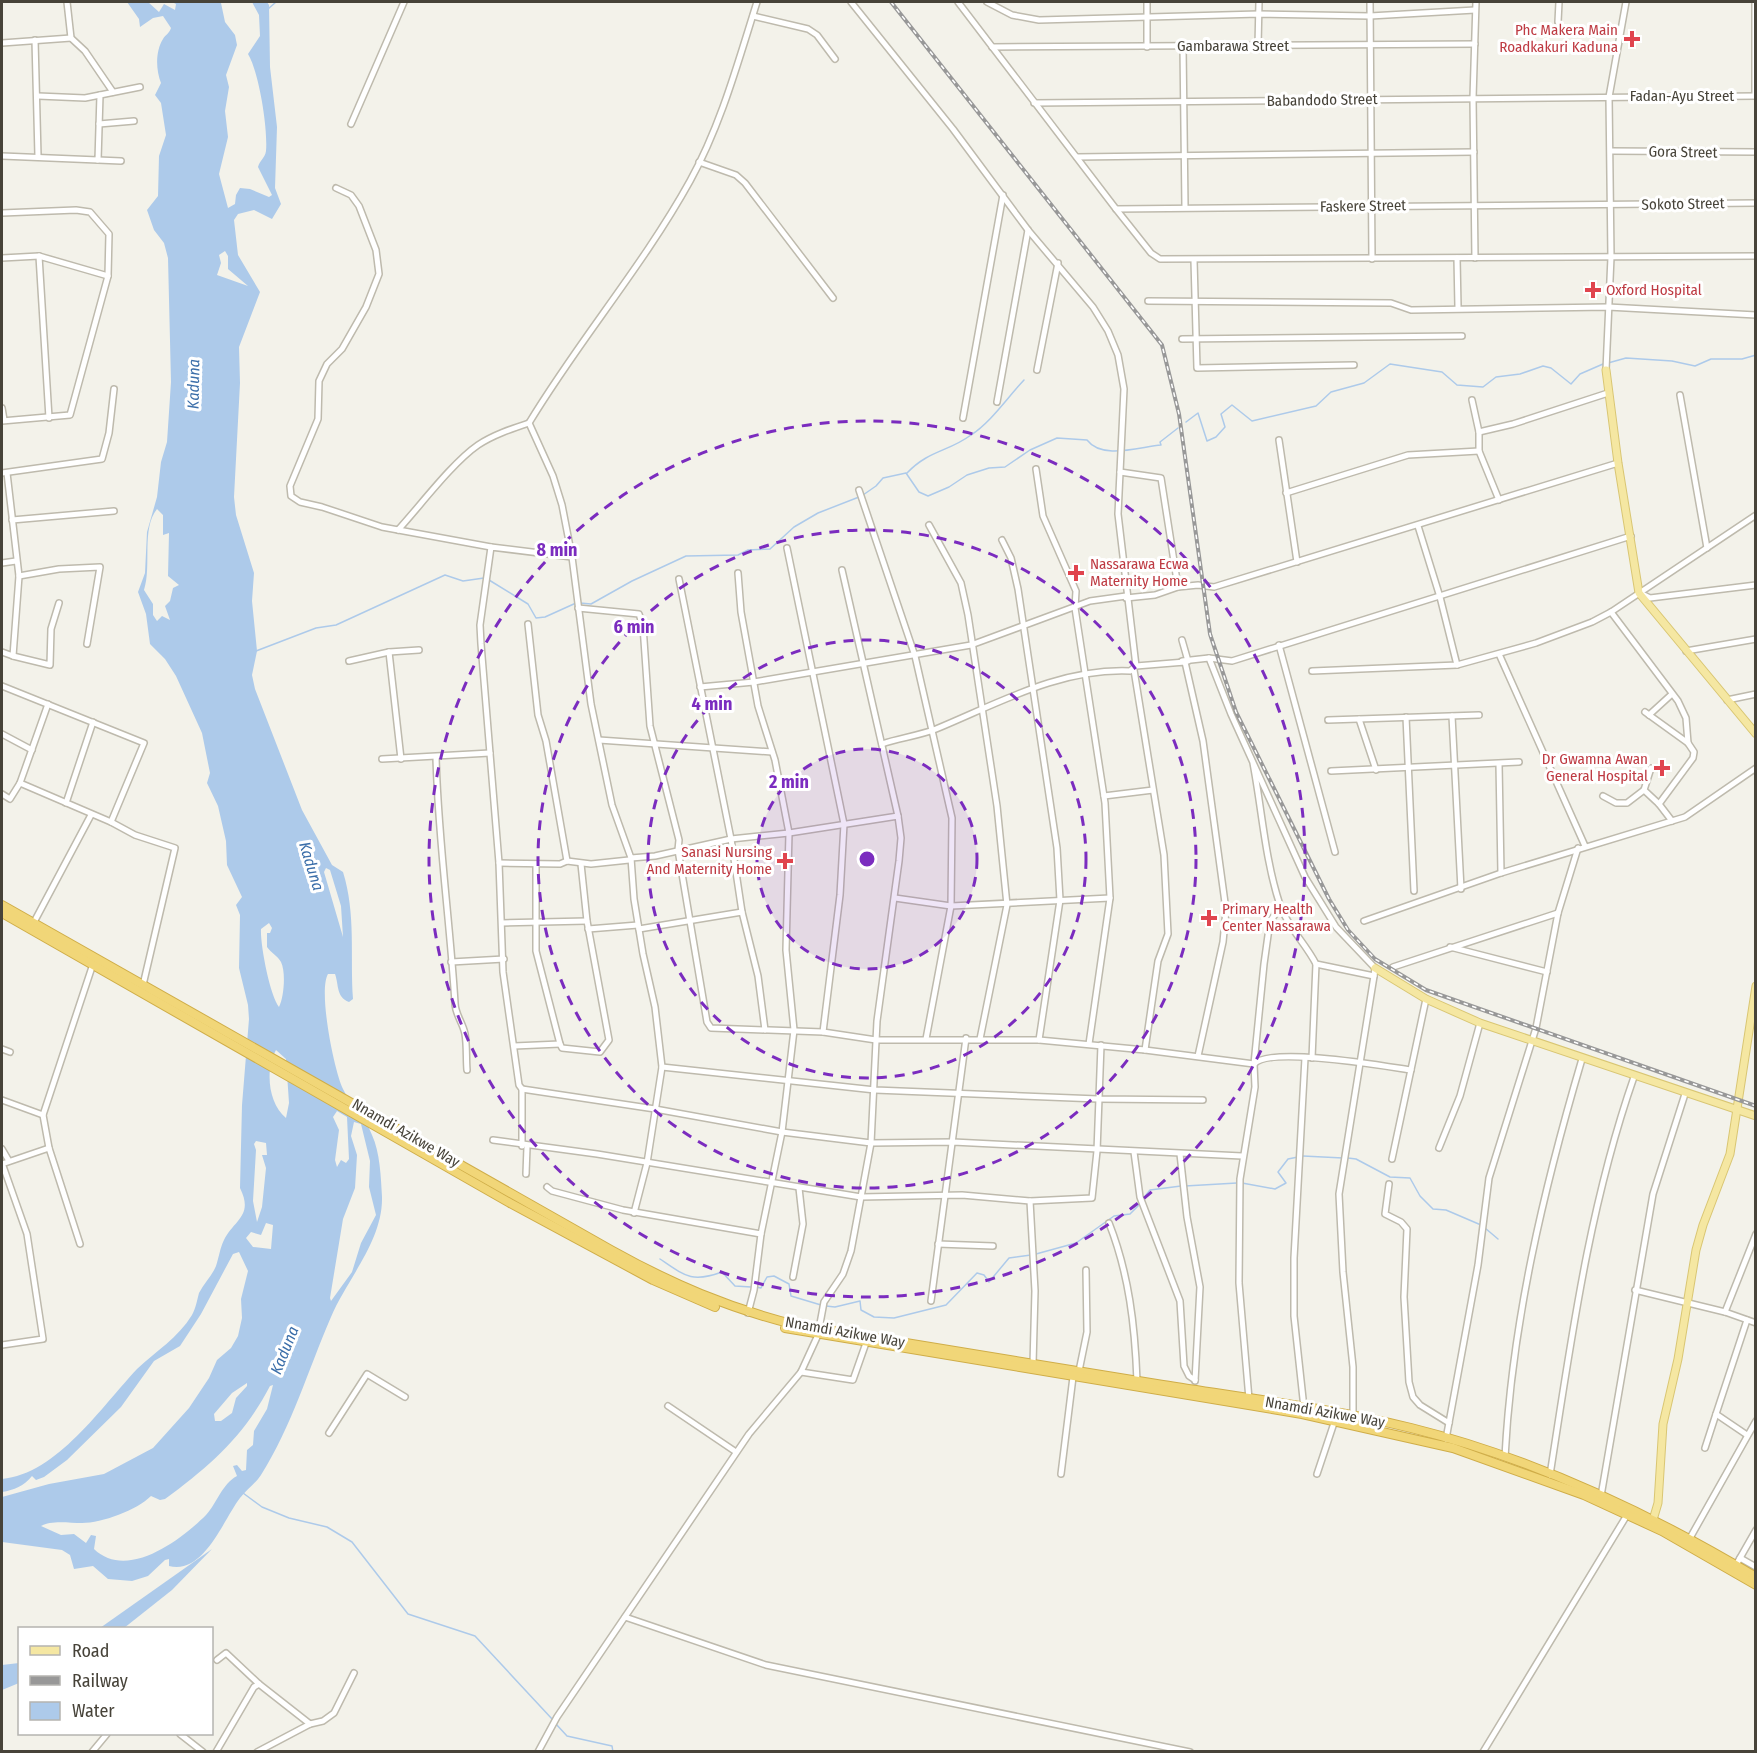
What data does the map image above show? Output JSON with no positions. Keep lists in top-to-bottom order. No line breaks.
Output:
{"streets":{"highway":["Nnamdi Azikwe Way"],"street":["Gambarawa Street","Fadan-Ayu Street","Babandodo Street","Gora Street","Sokoto Street","Faskere Street"]},"crossings":[["Fadan-Ayu Street","Babandodo Street"],["Sokoto Street","Faskere Street"]],"water":["Kaduna"],"places":{"health":["Phc Makera Main Roadkakuri Kaduna","Oxford Hospital","Nassarawa Ecwa Maternity Home","Dr Gwamna Awan General Hospital","Sanasi Nursing And Maternity Home","Primary Health Center Nassarawa"]},"legend":["Road","Railway","Water"],"rings":["8 min","6 min","4 min","2 min"]}
